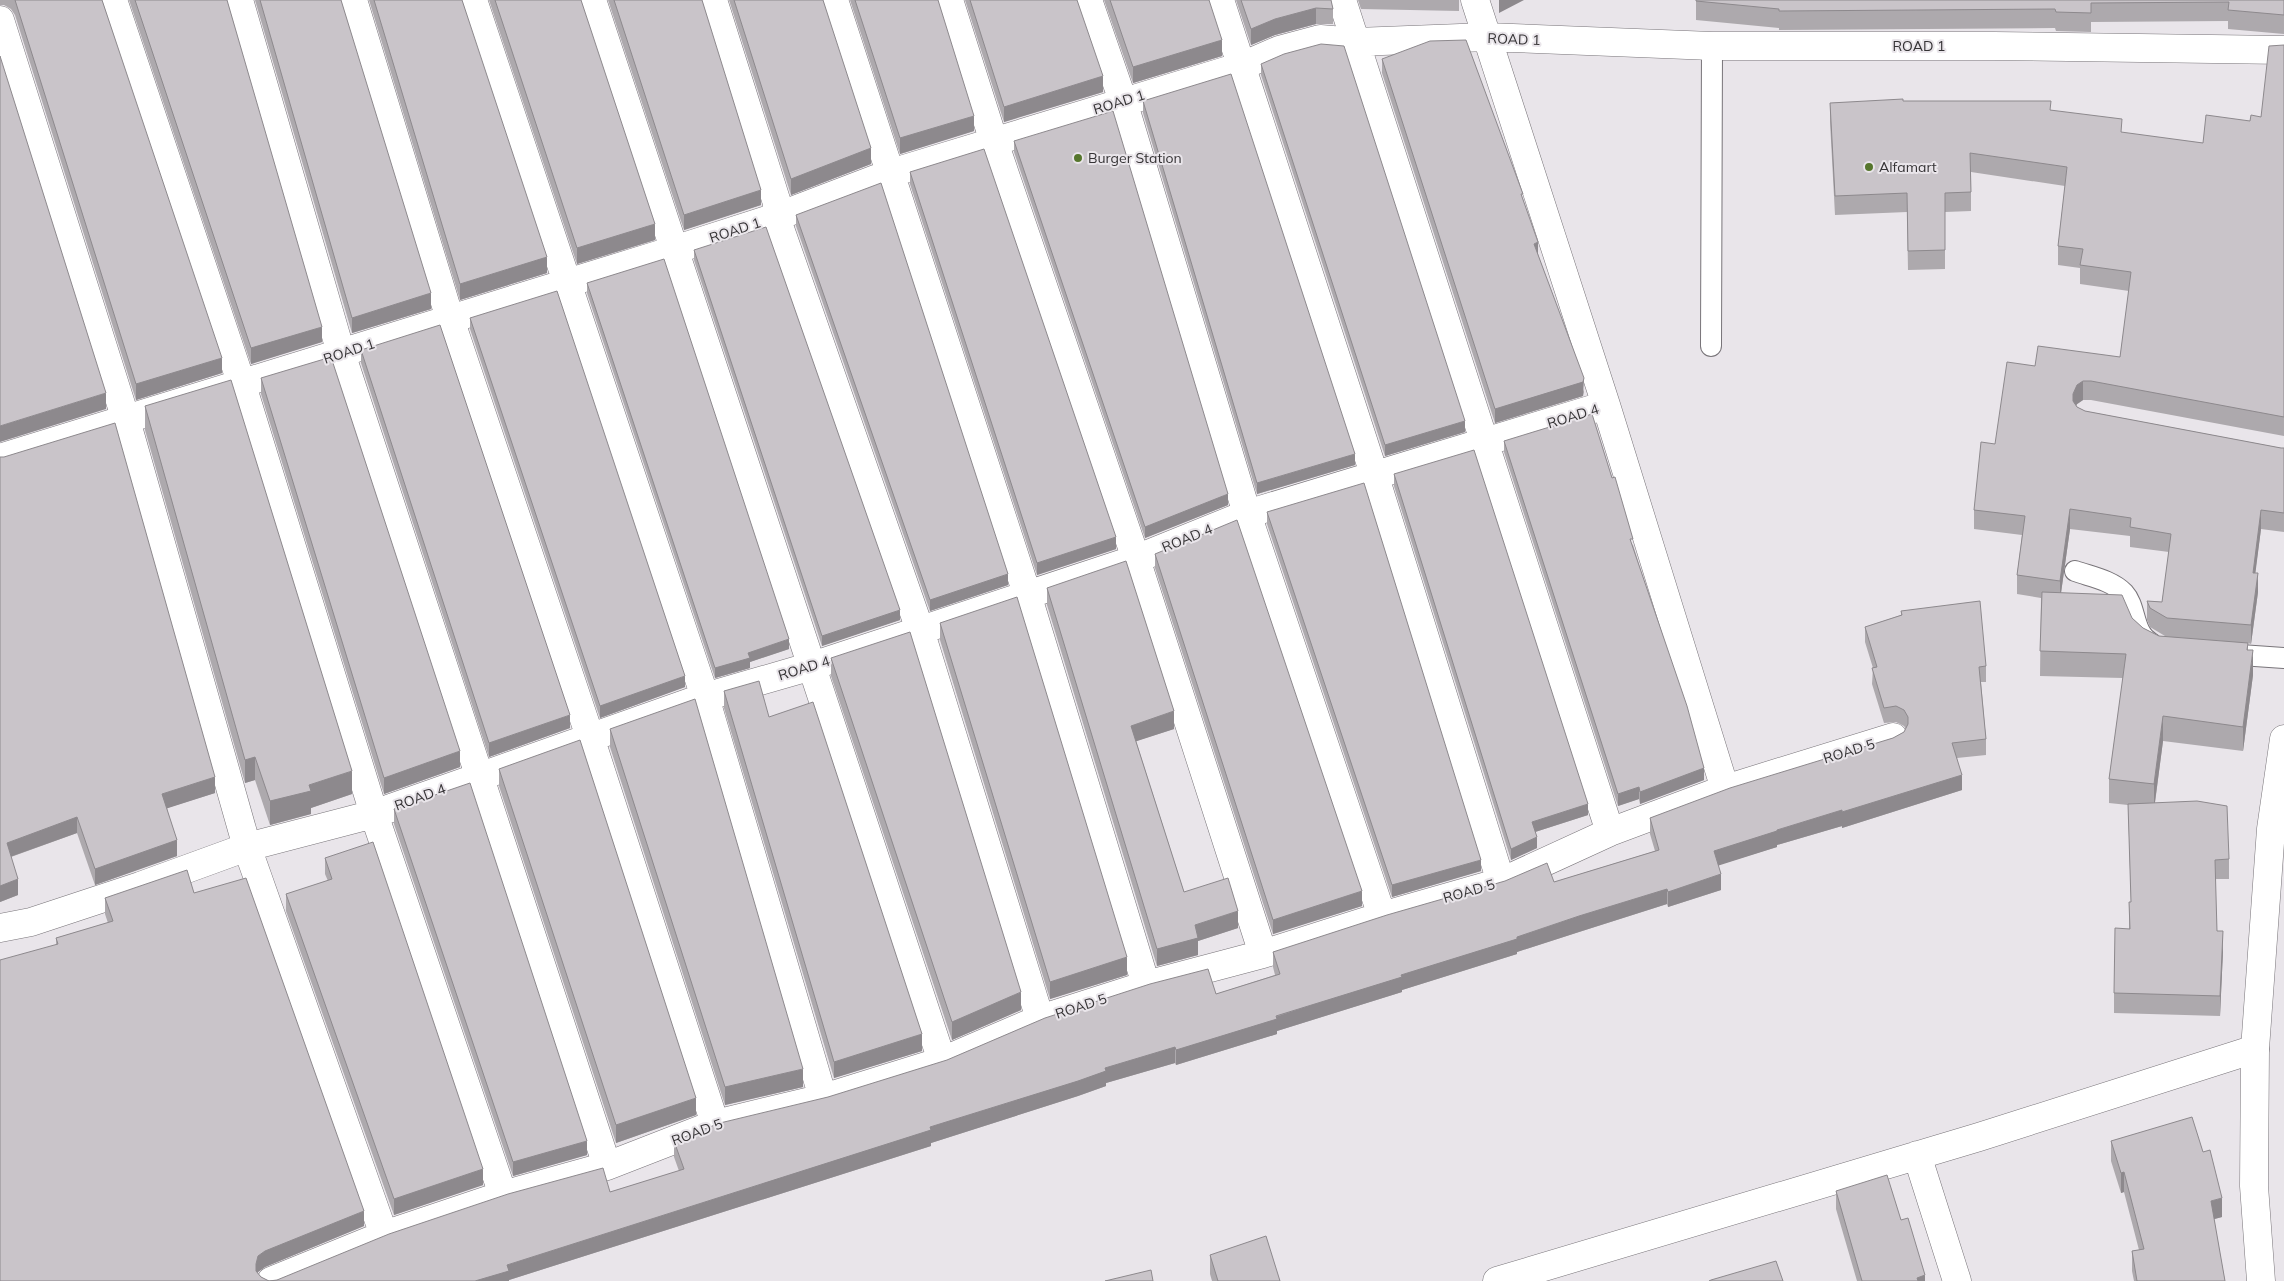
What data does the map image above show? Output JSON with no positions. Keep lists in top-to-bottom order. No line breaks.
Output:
{"streets":{"street":["ROAD 1","ROAD 4","ROAD 5"]},"places":["Burger Station","Alfamart"]}
